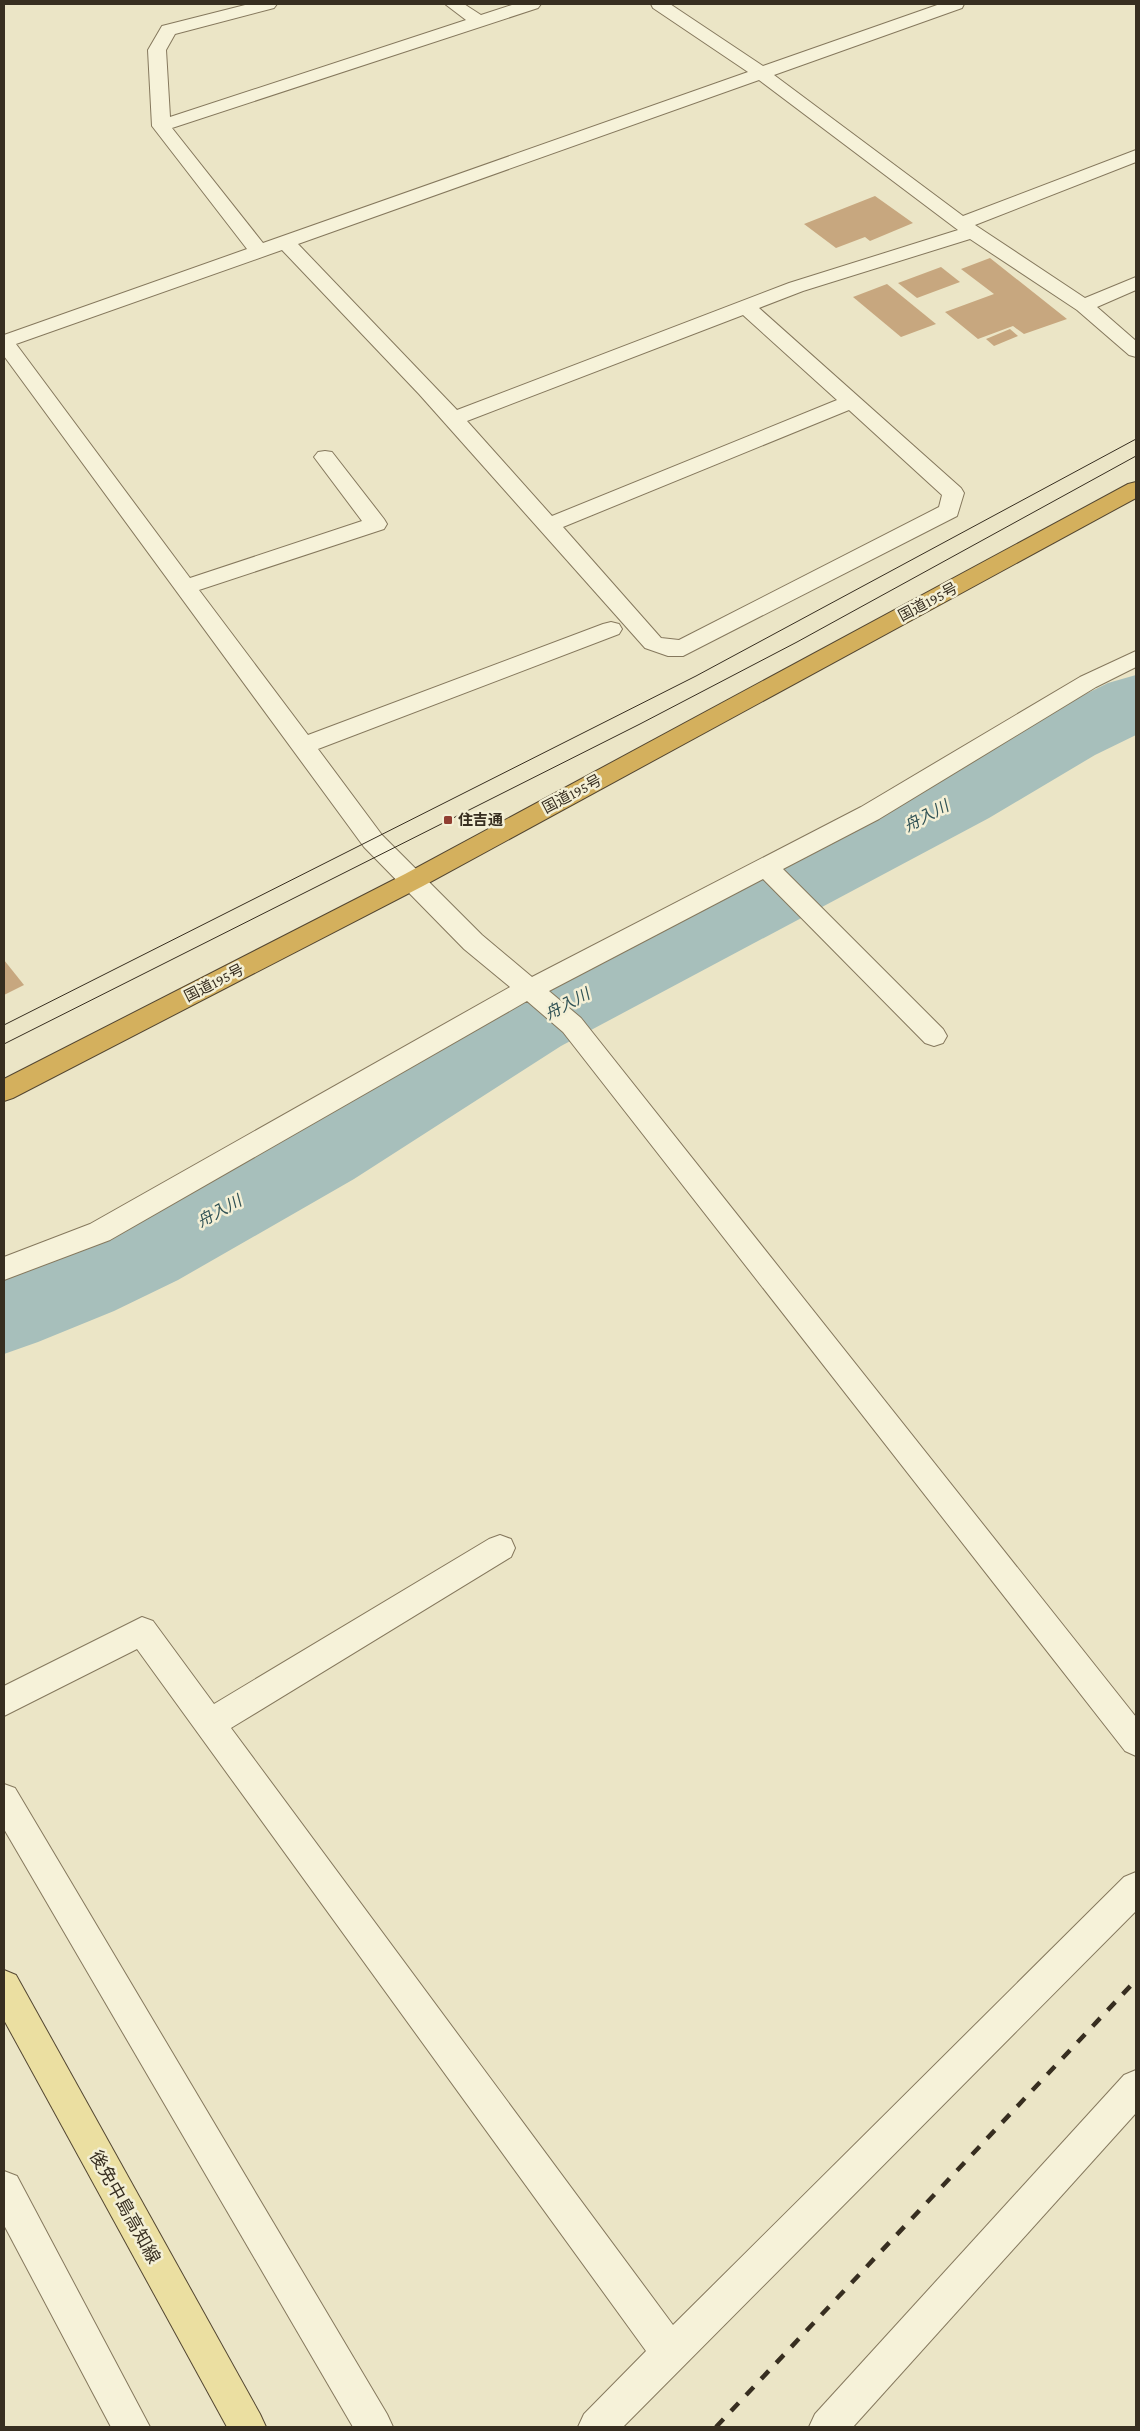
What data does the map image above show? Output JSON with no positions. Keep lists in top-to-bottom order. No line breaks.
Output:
{"streets":{"highway":["国道195号"],"main road":["後免中島高知線"]},"water":["舟入川"],"places":{"transit":["住吉通"]}}
